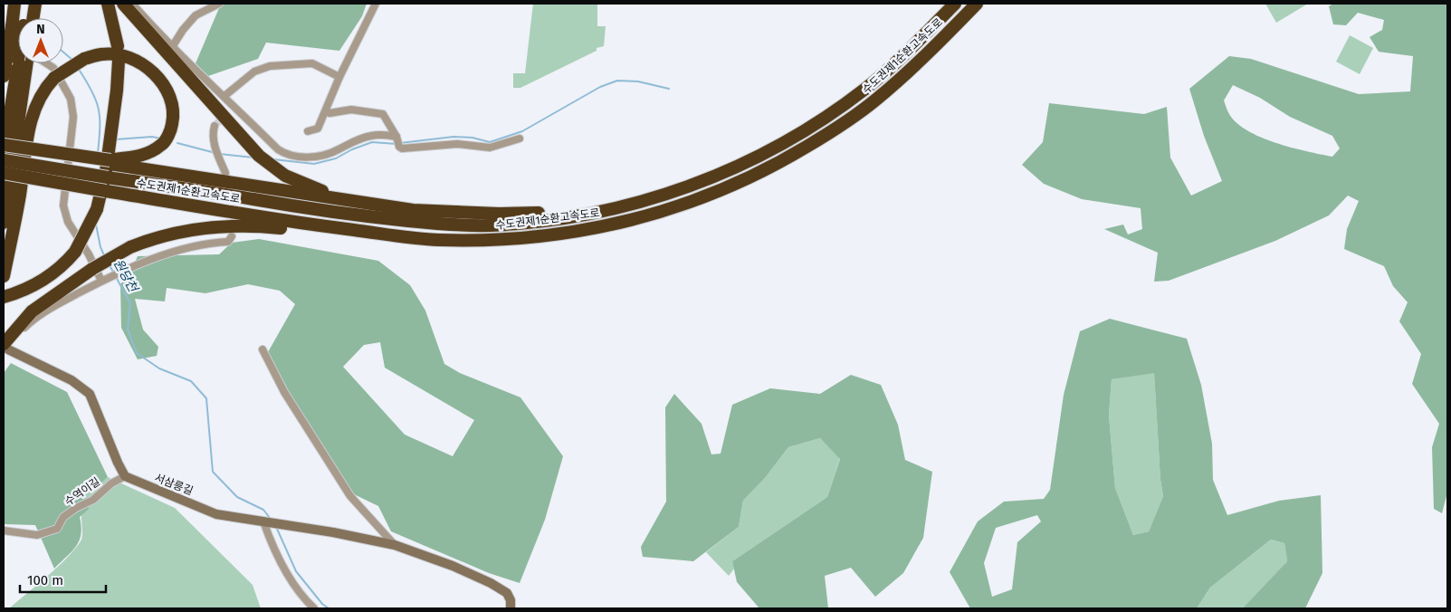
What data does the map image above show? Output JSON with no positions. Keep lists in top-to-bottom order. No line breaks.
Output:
{"streets":{"highway":["수도권제1순환고속도로"],"street":["서삼릉길","수역이길"]},"crossings":[["서삼릉길","수역이길"]],"water":["원당천"],"scale_bar":"100 m","north":"top"}
